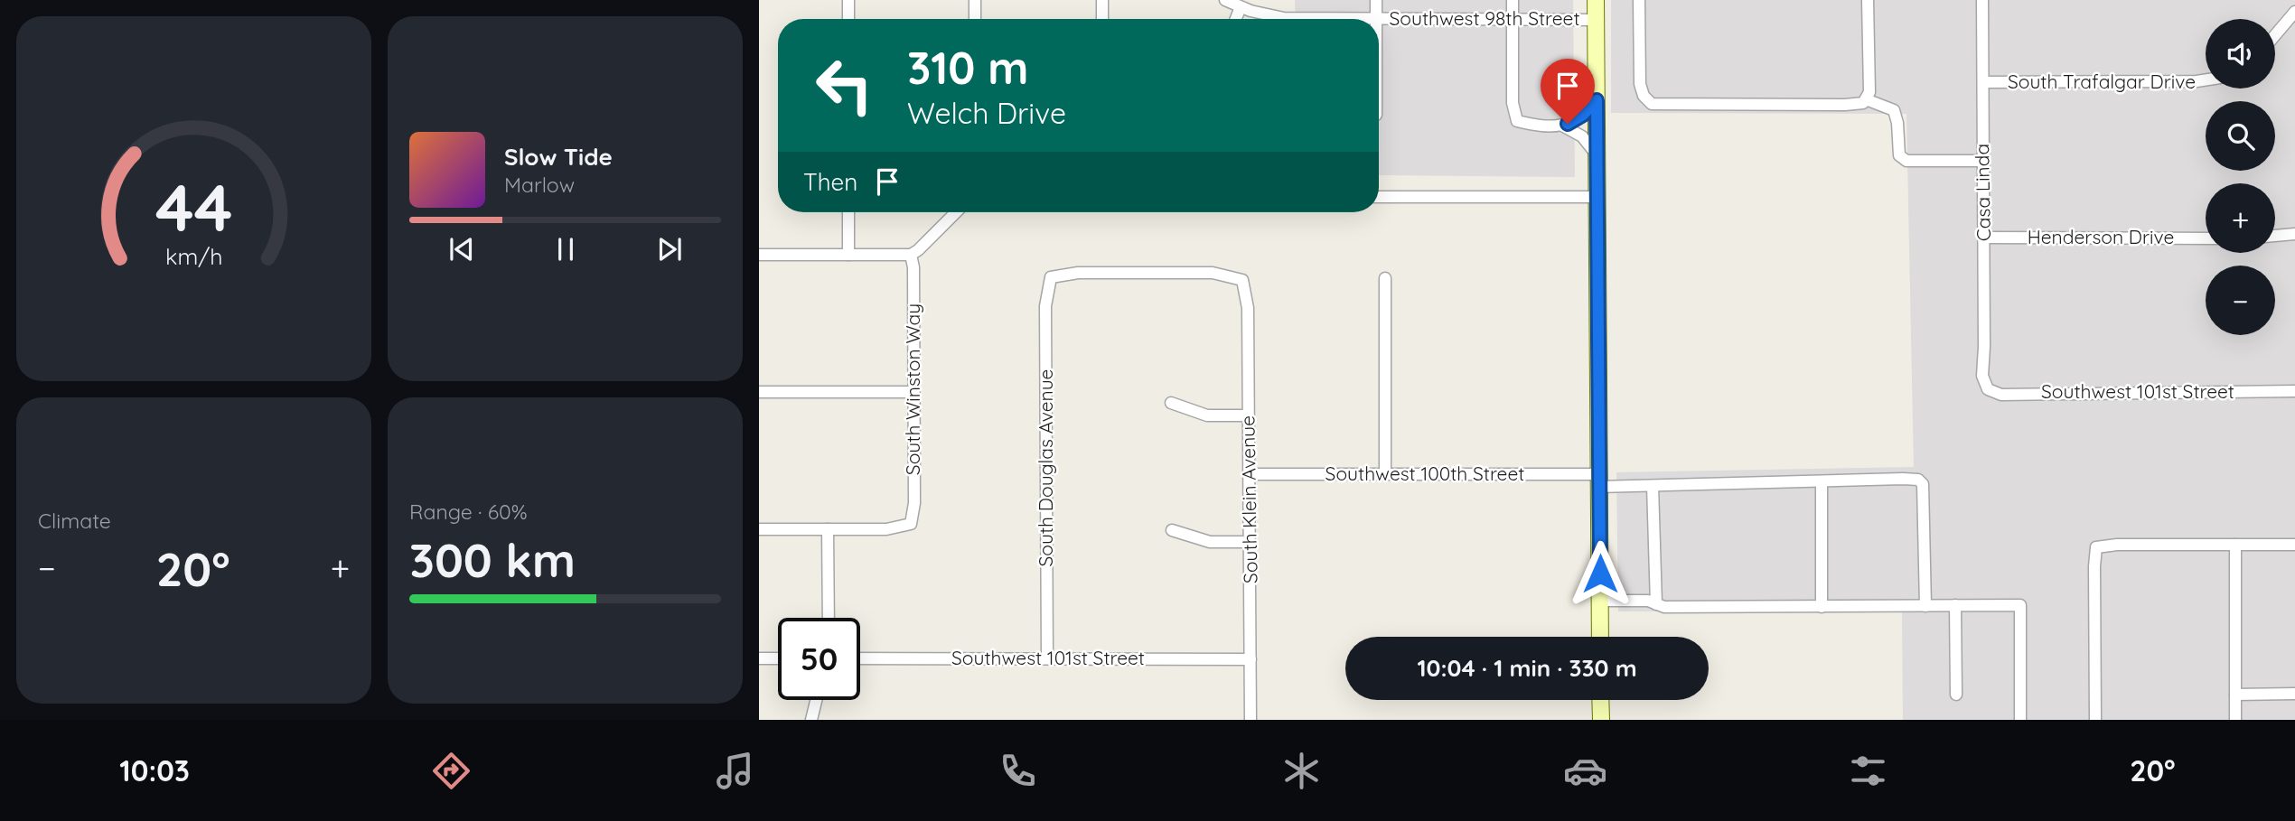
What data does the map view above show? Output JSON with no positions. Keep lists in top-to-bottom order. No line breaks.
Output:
{"streets":{"street":["Southwest 98th Street","South Trafalgar Drive","Casa Linda","Henderson Drive","South Winston Way","Southwest 101st Street","South Douglas Avenue","Southwest 100th Street","South Klein Avenue"]},"crossings":[["South Trafalgar Drive","Casa Linda"],["Casa Linda","Henderson Drive"],["Casa Linda","Southwest 101st Street"],["Southwest 101st Street","South Douglas Avenue"],["Southwest 101st Street","South Klein Avenue"],["South Douglas Avenue","South Klein Avenue"],["Southwest 100th Street","South Klein Avenue"]],"page":{"map_buttons":["+","−"],"turn":["310 m","Welch Drive"],"song":["Slow Tide","Marlow"],"then":"Then","tile":["Climate",["Range · 60%","300 km"]],"heat":["−","20°","+"],"limit":"50","trip":"10:04 · 1 min · 330 m","tabs":["10:03","20°"],"gauge":["44","km/h"]}}
